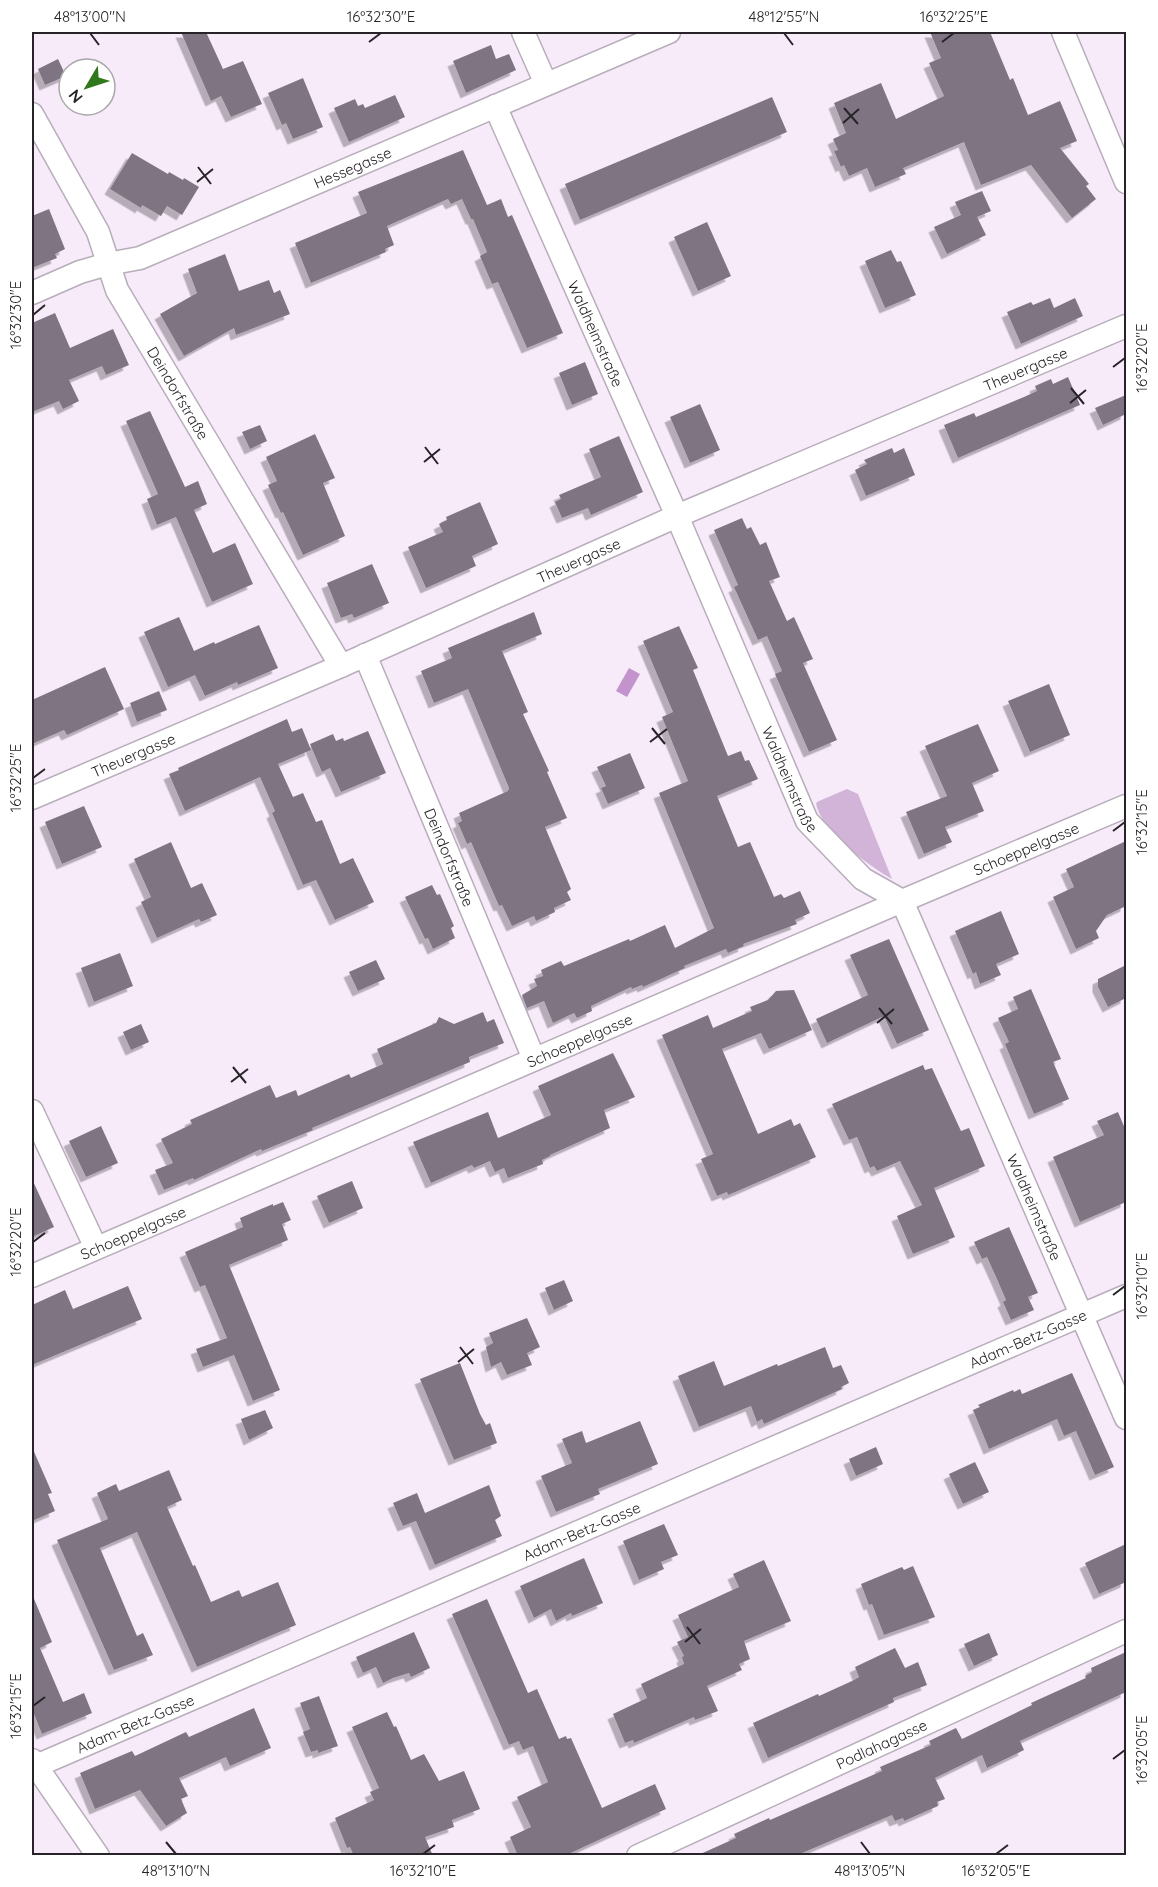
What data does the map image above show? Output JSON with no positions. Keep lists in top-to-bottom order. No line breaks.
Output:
{"streets":{"street":["Hessegasse","Waldheimstraße","Theuergasse","Deindorfstraße","Schoeppelgasse","Adam-Betz-Gasse","Podlahagasse"]},"crossings":[["Hessegasse","Waldheimstraße"],["Hessegasse","Deindorfstraße"],["Waldheimstraße","Theuergasse"],["Waldheimstraße","Schoeppelgasse"],["Waldheimstraße","Adam-Betz-Gasse"],["Theuergasse","Deindorfstraße"],["Deindorfstraße","Schoeppelgasse"]],"north":"bottom left","coordinates":["48°13'00\"N","16°32'30\"E","48°12'55\"N","16°32'25\"E","16°32'20\"E","16°32'15\"E","16°32'10\"E","16°32'05\"E","48°13'10\"N","48°13'05\"N"]}
